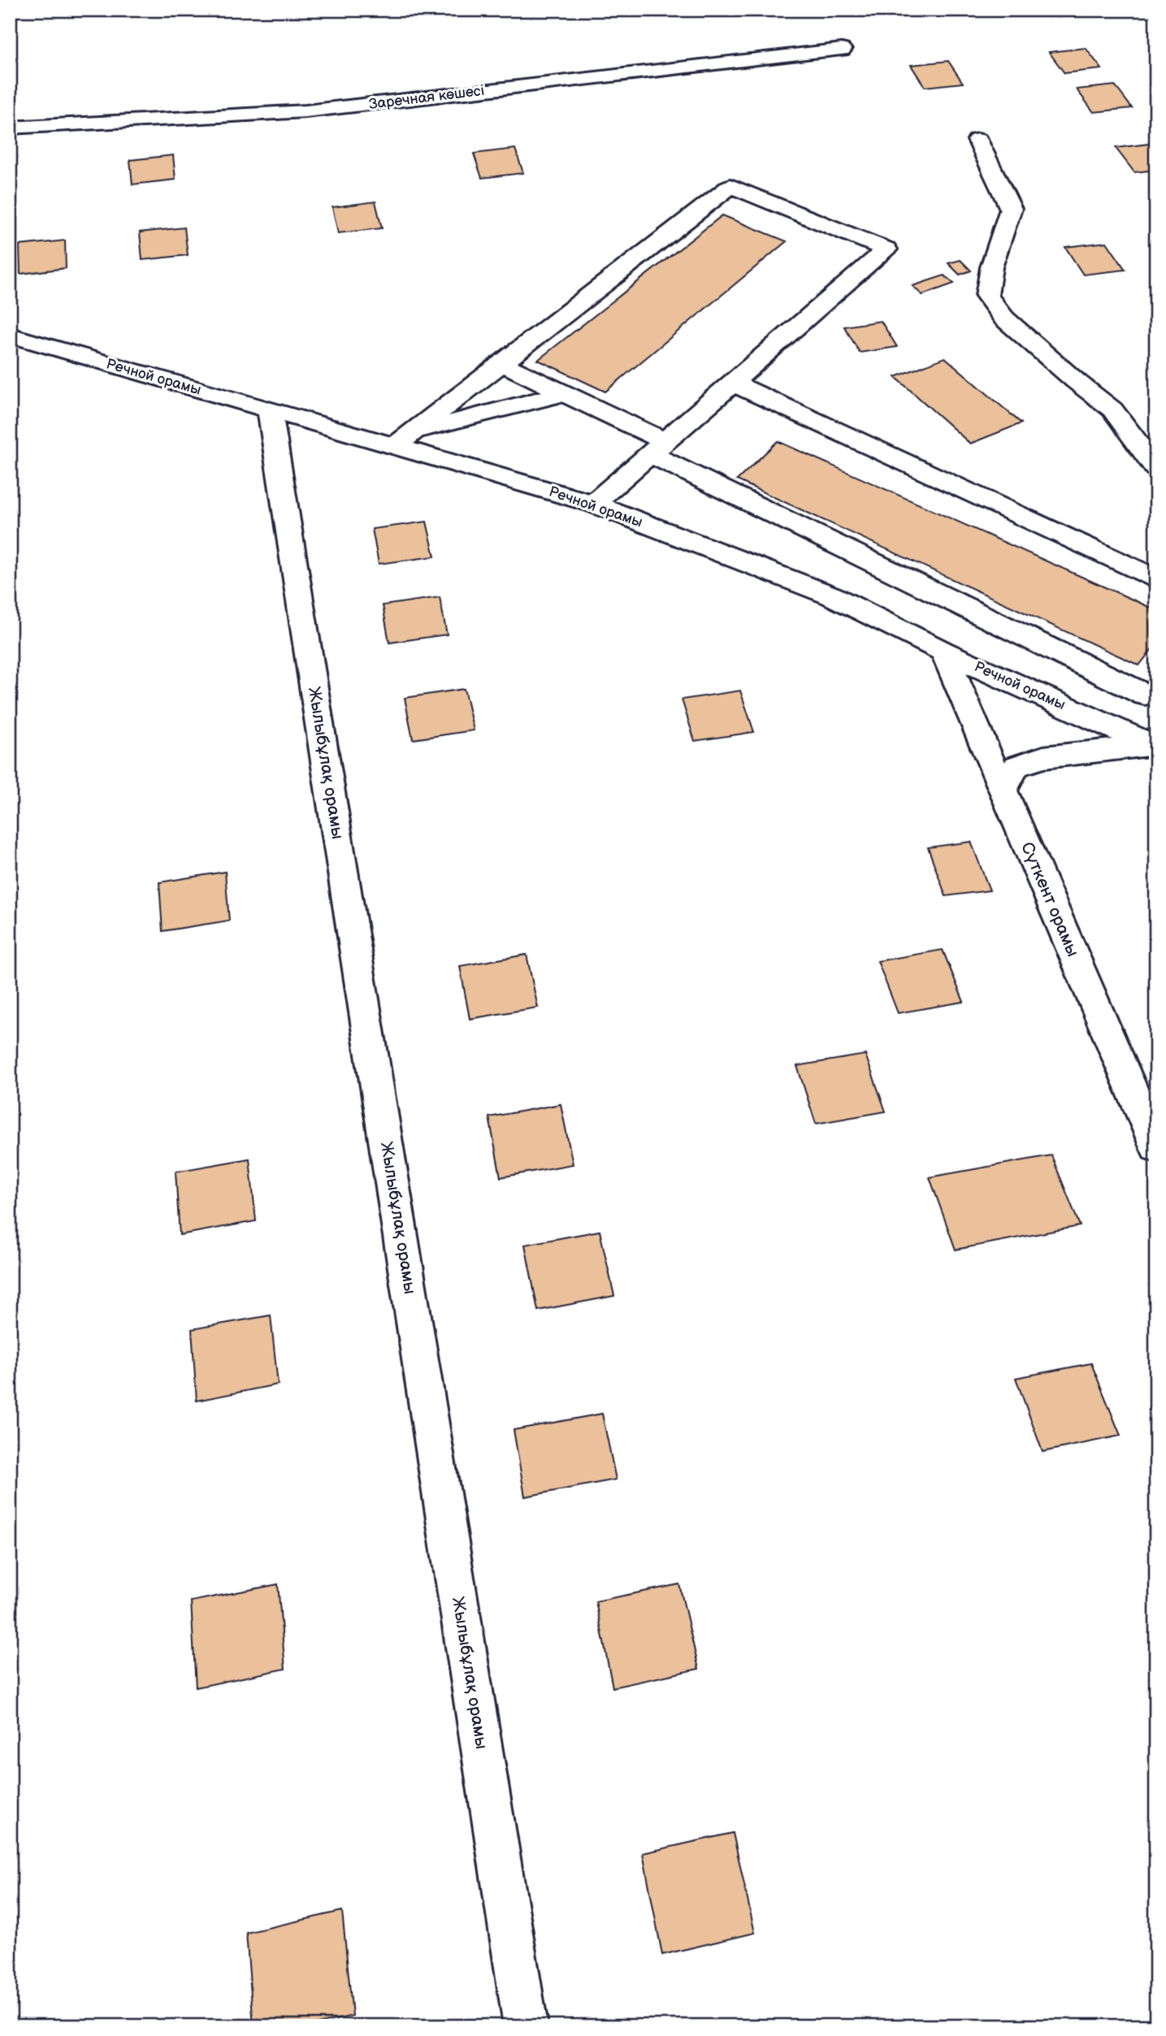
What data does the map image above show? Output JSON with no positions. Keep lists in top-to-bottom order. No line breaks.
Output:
{"streets":{"street":["Заречная көшесі","Речной орамы","Жылыбұлақ орамы","Сүткент орамы"]},"crossings":[["Речной орамы","Жылыбұлақ орамы"],["Речной орамы","Сүткент орамы"]]}
